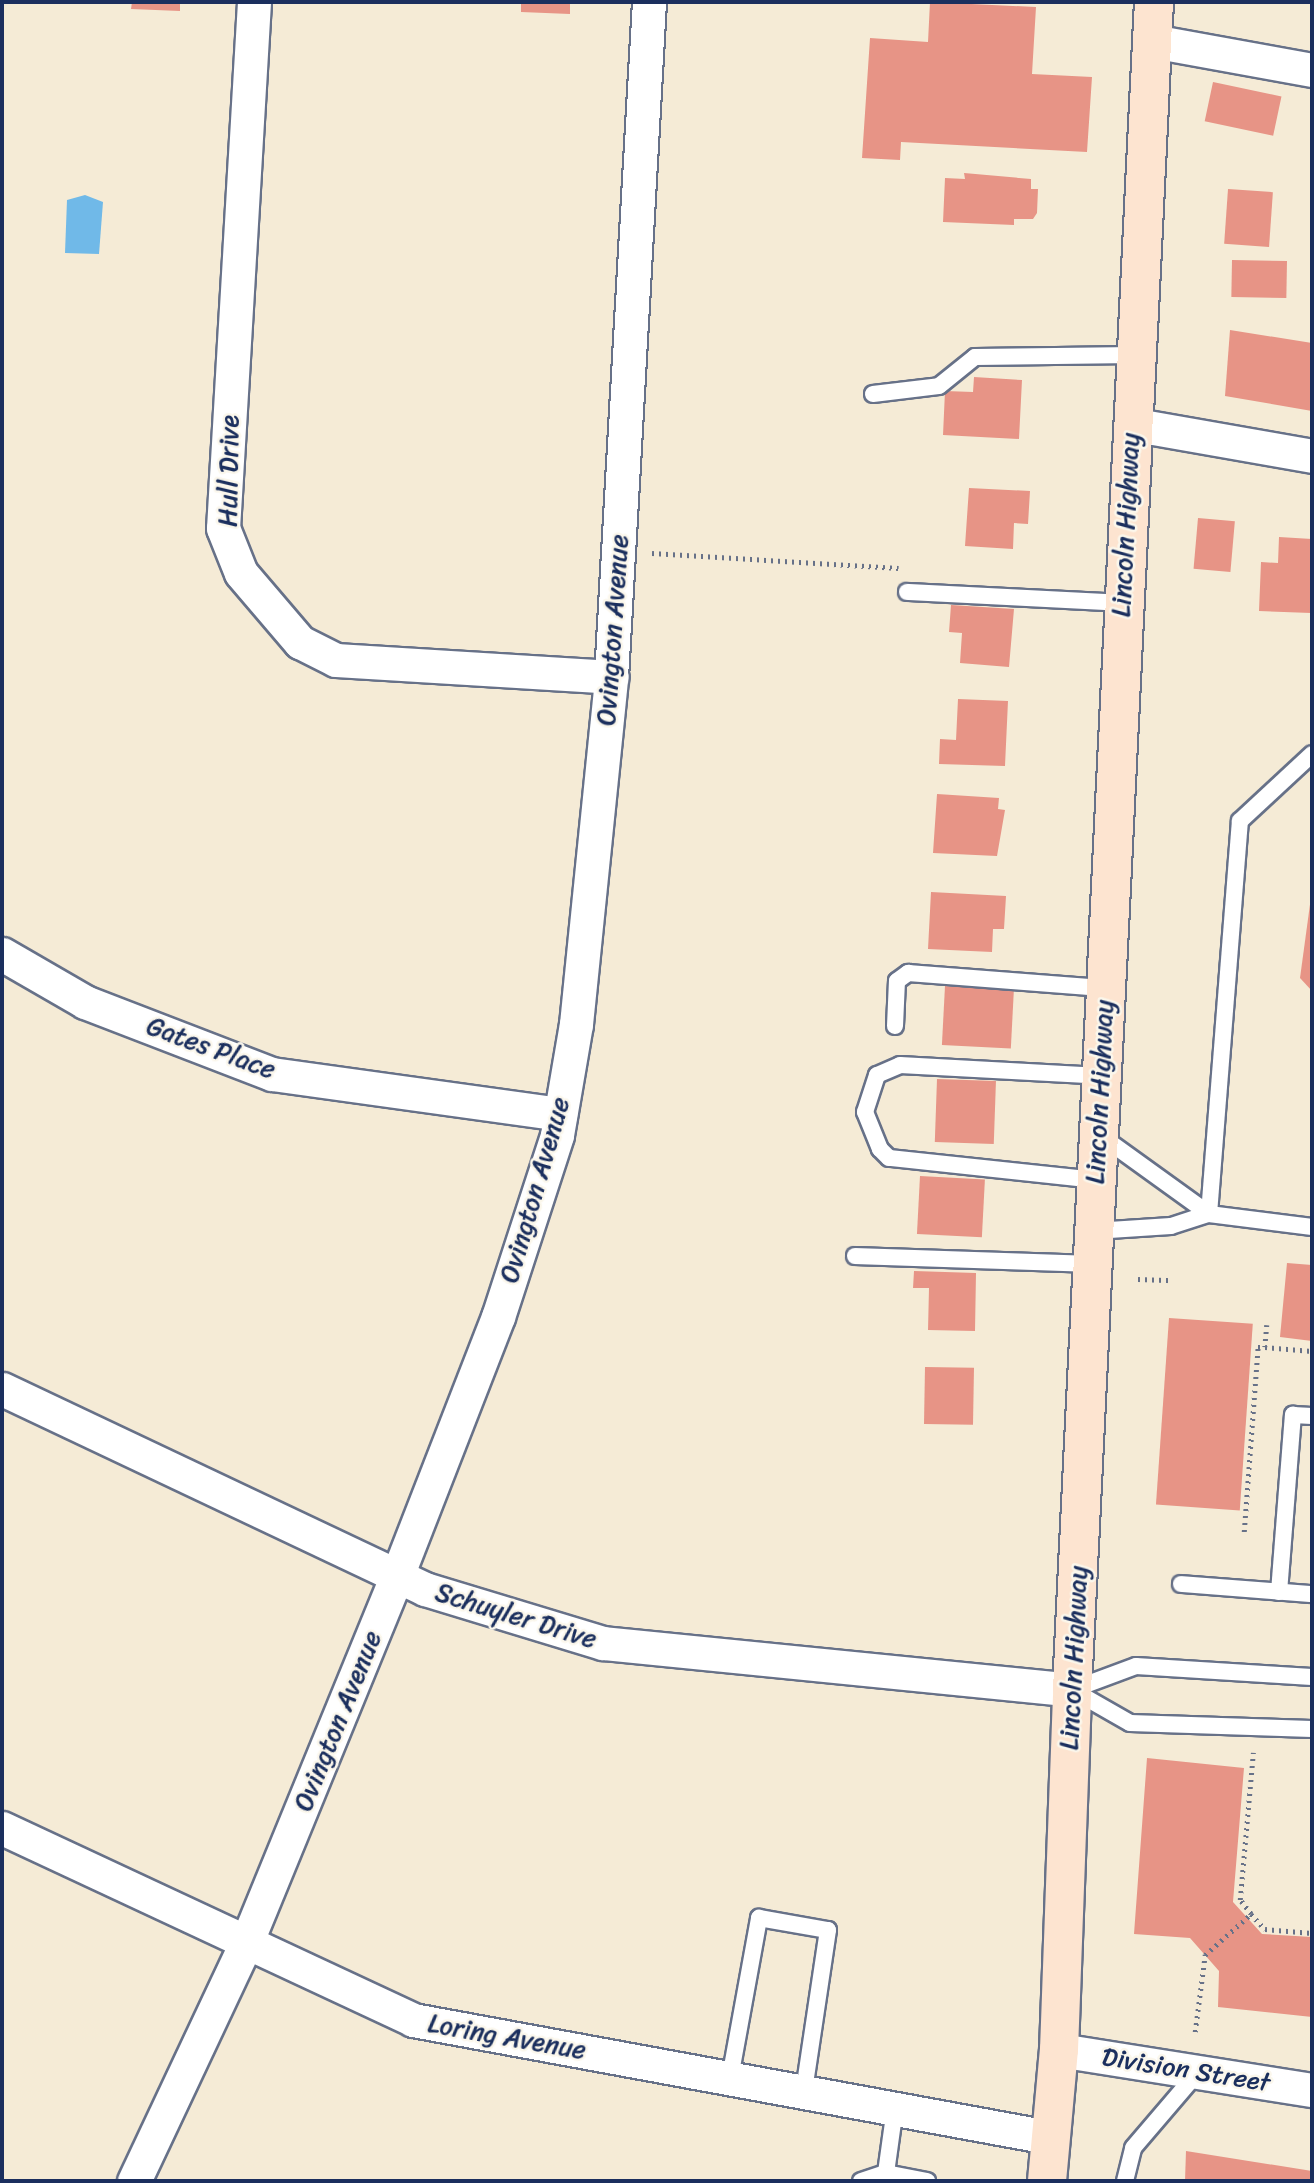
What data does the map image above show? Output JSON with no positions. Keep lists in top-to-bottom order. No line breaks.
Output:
{"streets":{"main road":["Lincoln Highway"],"street":["Hull Drive","Ovington Avenue","Gates Place","Schuyler Drive","Loring Avenue","Division Street"]},"crossings":[["Hull Drive","Ovington Avenue"],["Lincoln Highway","Schuyler Drive"],["Lincoln Highway","Loring Avenue"],["Lincoln Highway","Division Street"],["Ovington Avenue","Gates Place"],["Ovington Avenue","Schuyler Drive"],["Ovington Avenue","Loring Avenue"]]}
